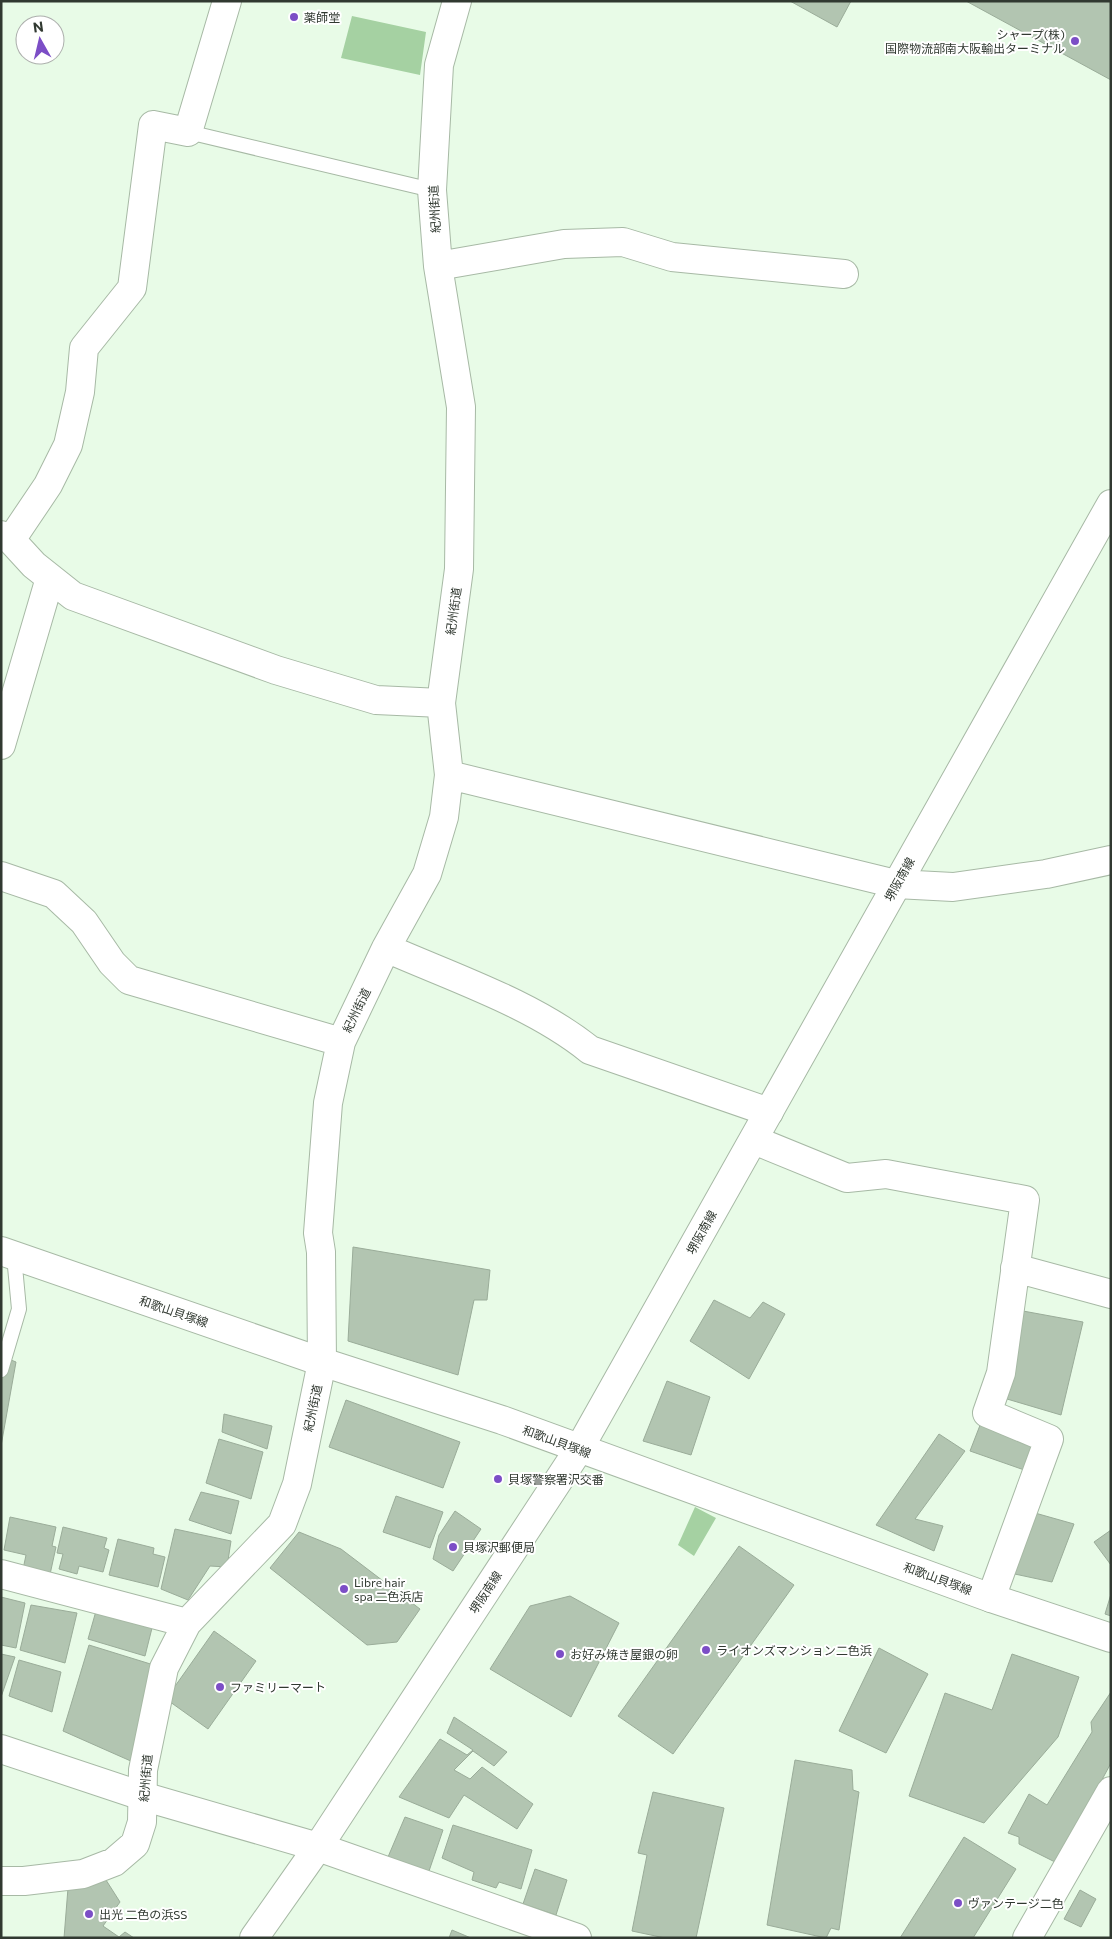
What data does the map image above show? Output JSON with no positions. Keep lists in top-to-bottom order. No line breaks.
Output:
{"streets":{"street":["紀州街道","堺阪南線","和歌山貝塚線"]},"crossings":[["紀州街道","和歌山貝塚線"],["堺阪南線","和歌山貝塚線"]],"places":["薬師堂","シャープ(株) 国際物流部南大阪輸出ターミナル","貝塚警察署沢交番","貝塚沢郵便局","Libre hair spa 二色浜店","ライオンズマンション二色浜","お好み焼き屋銀の卵","ファミリーマート","ヴァンテージ二色","出光 二色の浜SS"],"north":"top"}
